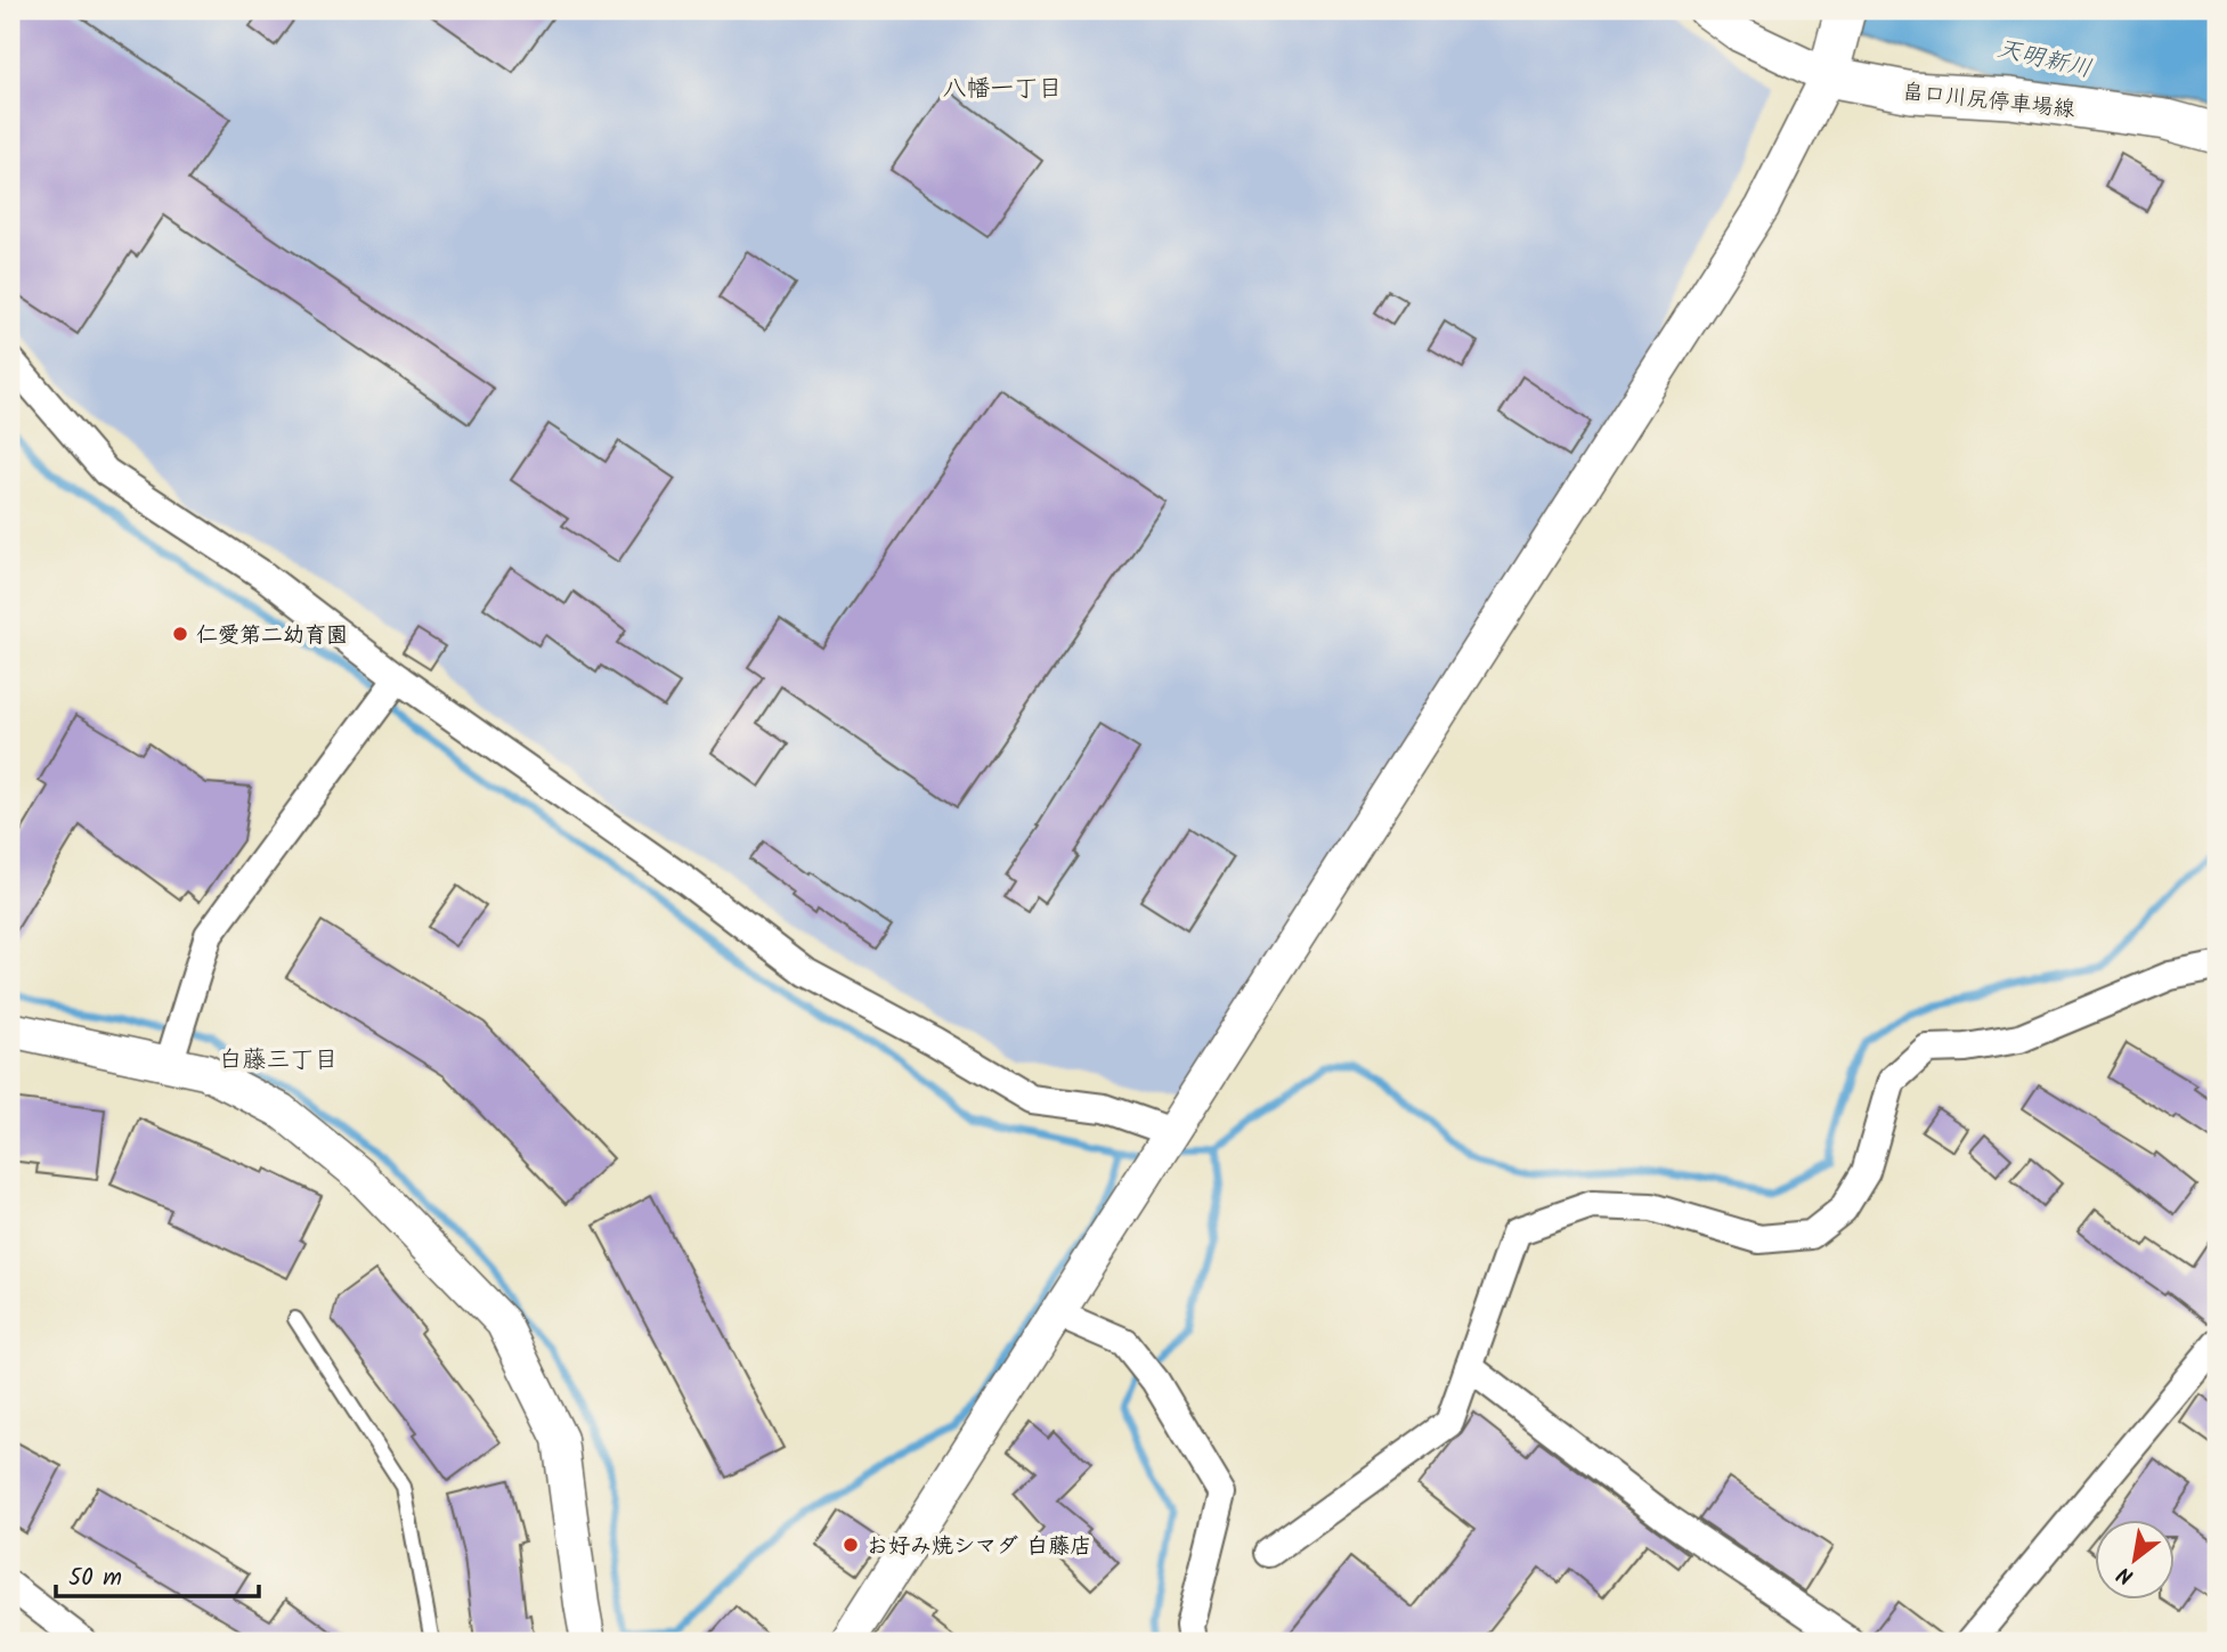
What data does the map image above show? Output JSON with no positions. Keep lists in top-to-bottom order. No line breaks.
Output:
{"streets":{"main road":["畠口川尻停車場線"]},"districts":["八幡一丁目","白藤三丁目"],"water":["天明新川"],"places":["仁愛第二幼育園","お好み焼シマダ 白藤店"],"scale_bar":"50 m","north":"bottom left"}
